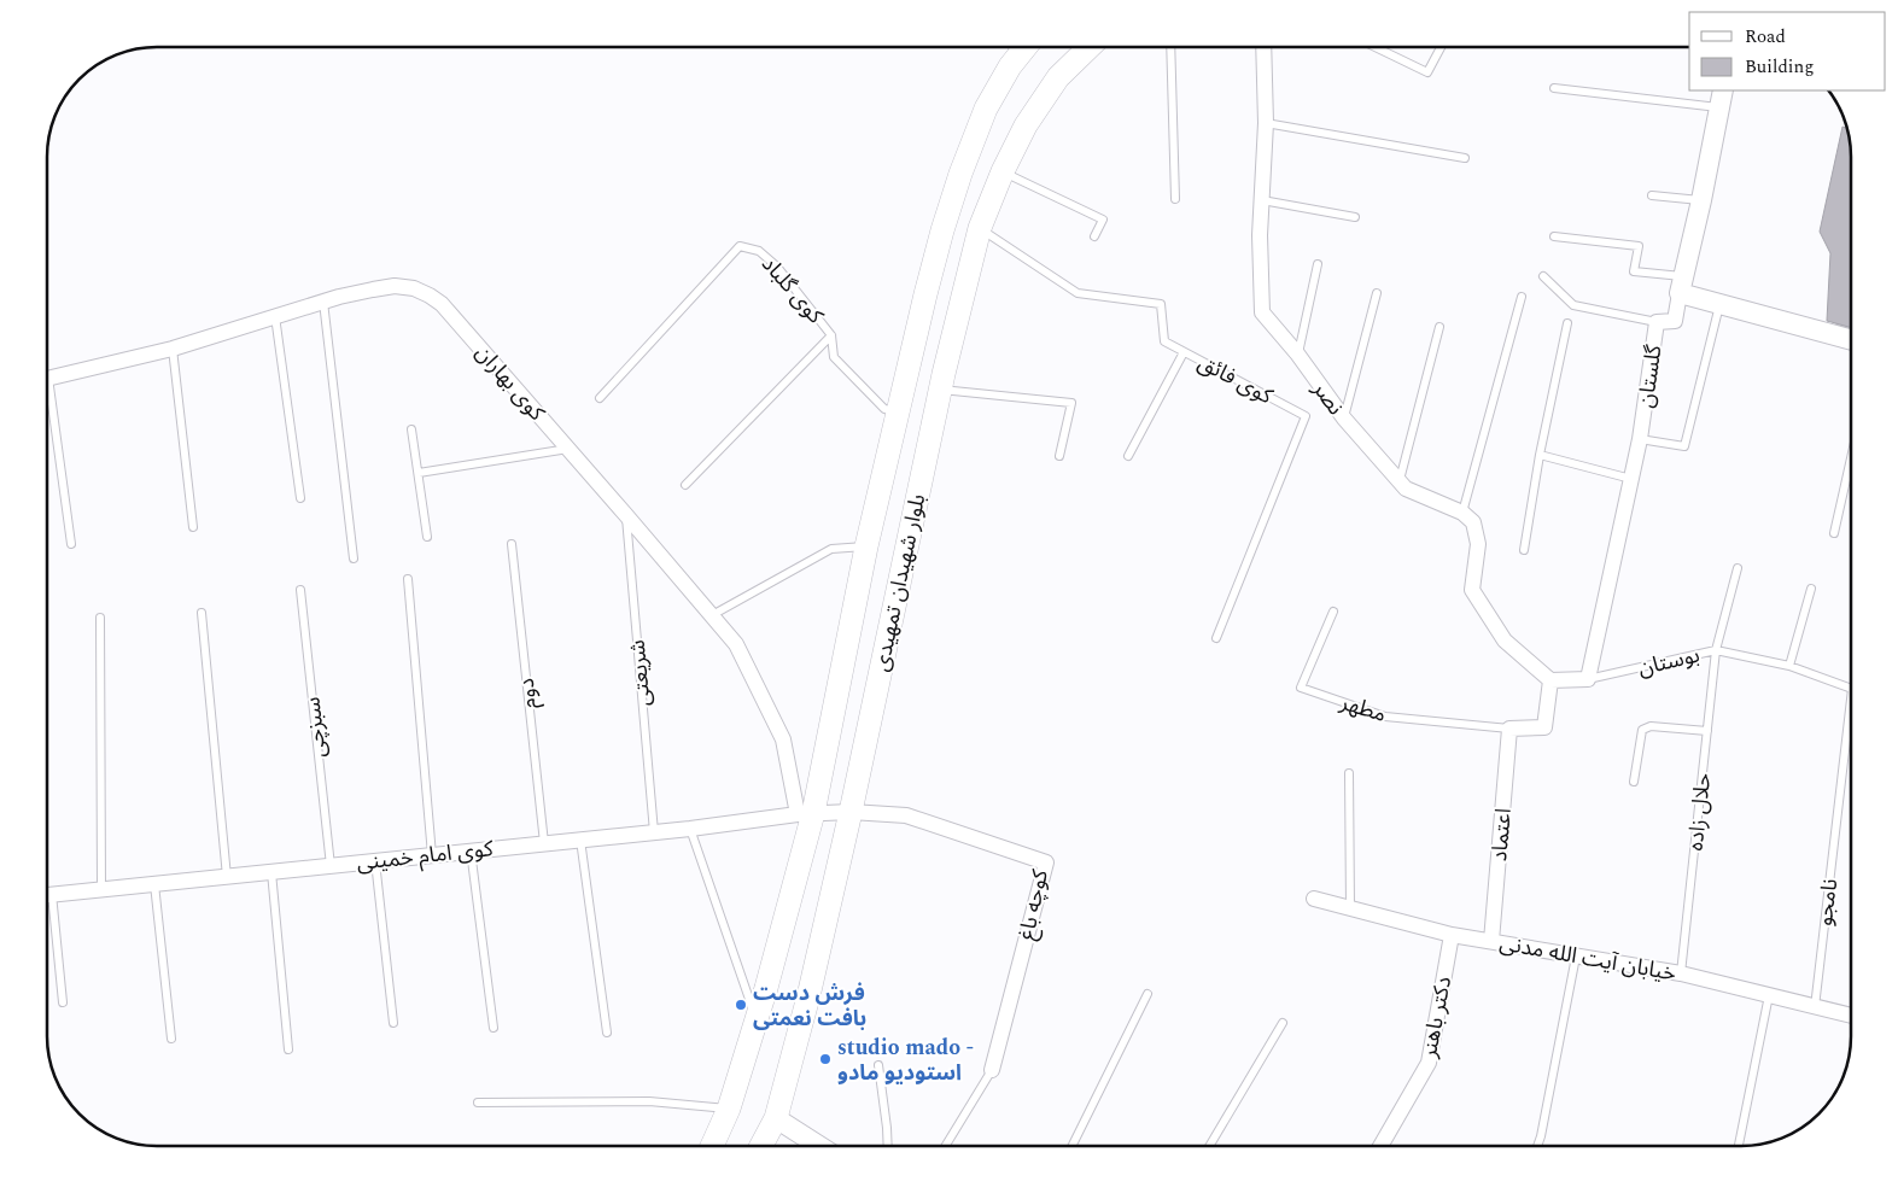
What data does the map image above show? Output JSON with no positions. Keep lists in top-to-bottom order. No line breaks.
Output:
{"streets":{"main road":["بلوار شهیدان تمهیدی"],"street":["گلستان","کوی بهاران","نصر","بوستان","اعتماد","کوی امام خمینی","کوچه باغ","خیابان آیت الله مدنی","دکتر باهنر"],"lane":["کوی گلباد","کوی فائق","شریعتی","دوم","مطهر","سبزچی","حلال زاده","نامجو"]},"crossings":[["کوی گلباد","بلوار شهیدان تمهیدی"],["گلستان","بوستان"],["کوی فائق","بلوار شهیدان تمهیدی"],["کوی بهاران","بلوار شهیدان تمهیدی"],["کوی بهاران","شریعتی"],["کوی بهاران","کوی امام خمینی"],["بلوار شهیدان تمهیدی","کوی امام خمینی"],["بلوار شهیدان تمهیدی","کوچه باغ"],["بوستان","حلال زاده"],["شریعتی","کوی امام خمینی"],["دوم","کوی امام خمینی"],["مطهر","اعتماد"],["سبزچی","کوی امام خمینی"],["حلال زاده","خیابان آیت الله مدنی"],["اعتماد","خیابان آیت الله مدنی"],["کوی امام خمینی","کوچه باغ"],["نامجو","خیابان آیت الله مدنی"],["خیابان آیت الله مدنی","دکتر باهنر"]],"places":["فرش دست بافت نعمتی","studio mado - استودیو مادو"],"legend":["Road","Building"]}
